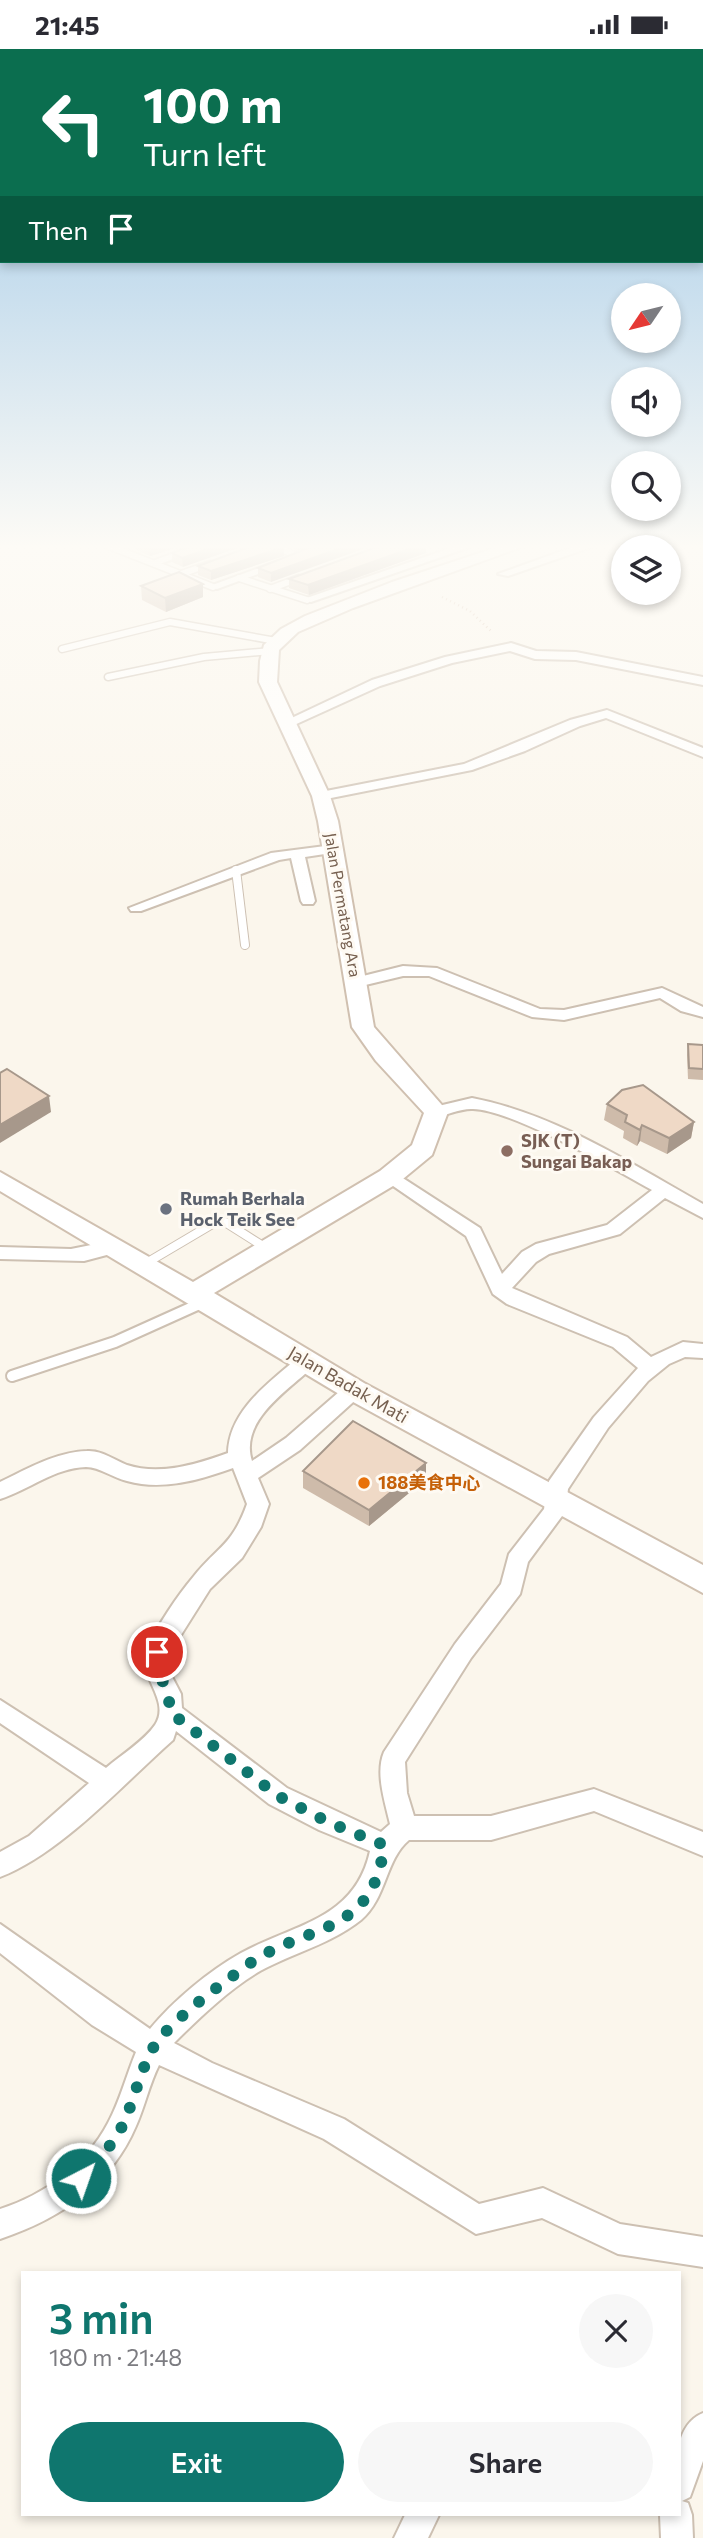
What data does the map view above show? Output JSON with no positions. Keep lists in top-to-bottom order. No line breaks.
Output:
{"streets":{"main road":["Jalan Permatang Ara","Jalan Badak Mati"]},"places":["SJK (T) Sungai Bakap","Rumah Berhala Hock Teik See","188美食中心"],"north":"bottom left","page":{"status":"21:45","turn":["100 m","Turn left"],"then":"Then","heading":["3 min","180 m · 21:48"],"buttons":["Exit","Share"]}}
